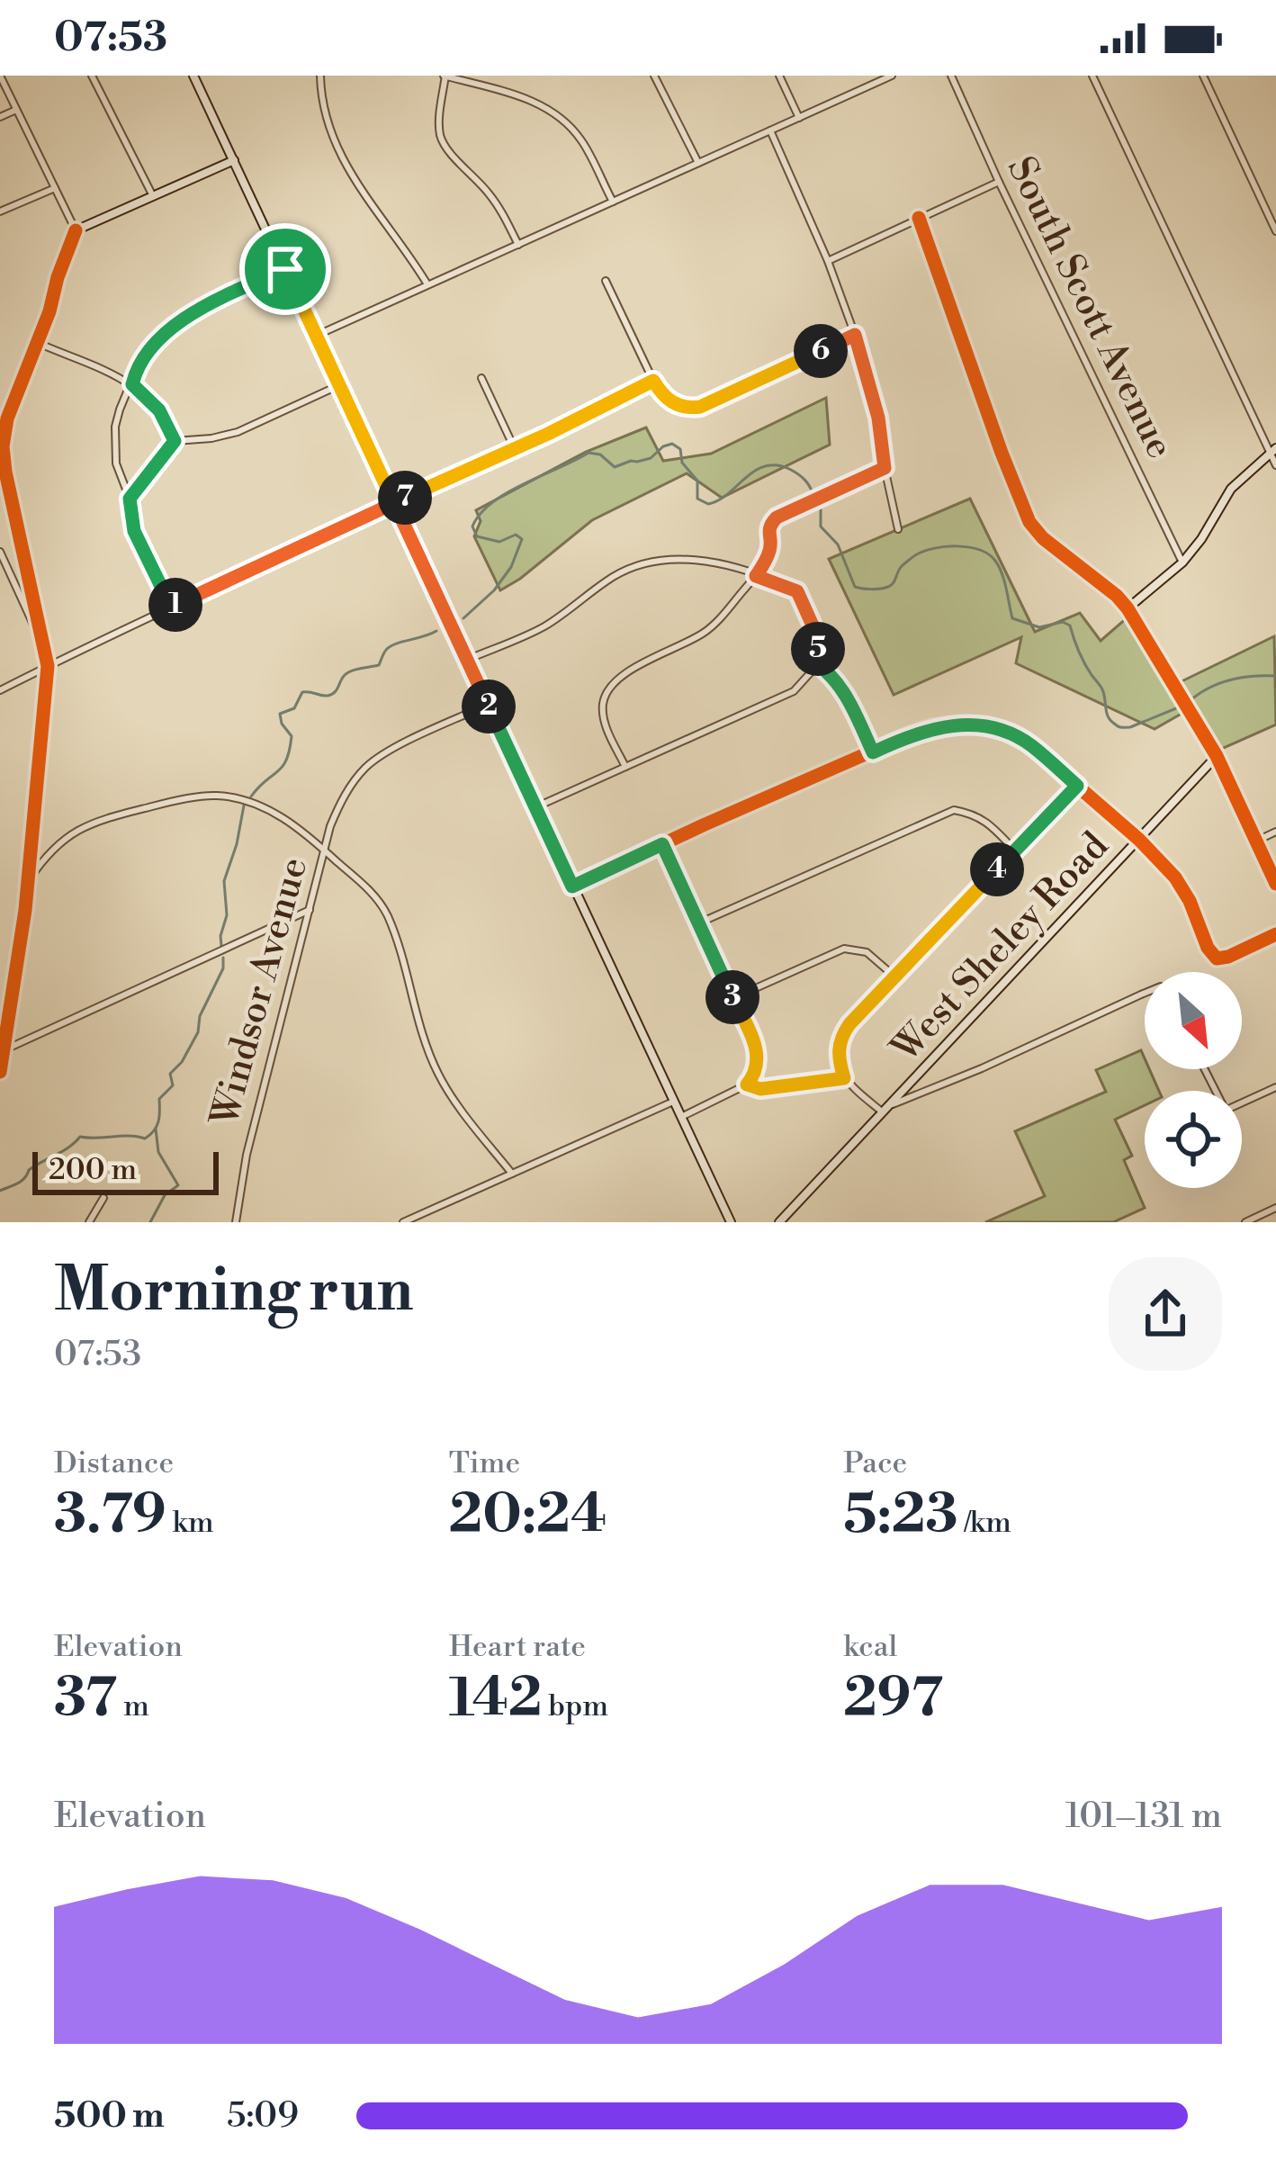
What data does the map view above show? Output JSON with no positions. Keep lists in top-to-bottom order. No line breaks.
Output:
{"streets":{"street":["South Scott Avenue","West Sheley Road","Windsor Avenue"]},"scale_bar":"200 m","north":"bottom right","page":{"status":"07:53","pins":["6","7","1","5","2","4","3"],"scale":"200 m","heading":["Morning run","07:53"],"stats":[["Distance","3.79 km"],["Time","20:24"],["Pace","5:23 /km"],["Elevation","37 m"],["Heart rate","142 bpm"],["kcal","297"]],"chart":["Elevation","101–131 m"],"list":[{"name":"500 m","note":"5:09"}]}}
